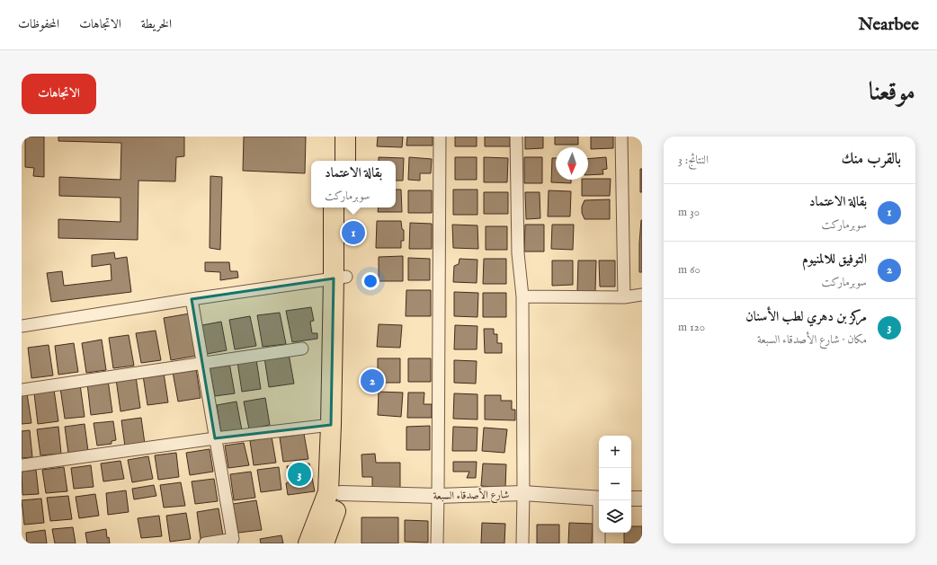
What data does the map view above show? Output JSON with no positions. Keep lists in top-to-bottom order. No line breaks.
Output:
{"streets":{"street":["شارع الأصدقاء السبعة"]},"north":"bottom","page":{"header":"Nearbee","nav":["الخريطة","الاتجاهات","المحفوظات"],"title":"موقعنا","buttons":"الاتجاهات","heading":["بالقرب منك","النتائج: 3"],"popup":["بقالة الاعتماد","سوبرماركت"],"list":[{"mark":"1","name":"بقالة الاعتماد","note":"سوبرماركت","value":"30 m"},{"mark":"2","name":"التوفيق للالمنيوم","note":"سوبرماركت","value":"60 m"},{"mark":"3","name":"مركز بن دهري لطب الأسنان","note":"مكان · شارع الأصدقاء السبعة","value":"120 m"}],"pins":["1","2","3"],"map_buttons":["+","−"]}}
